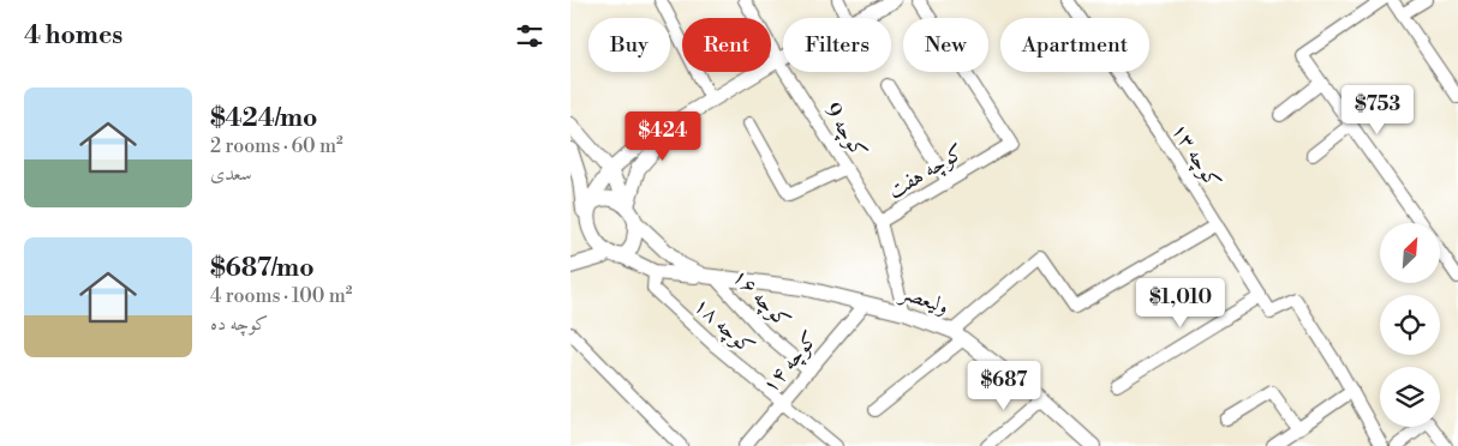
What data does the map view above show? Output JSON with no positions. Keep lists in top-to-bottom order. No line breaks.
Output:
{"streets":{"street":["کوچه 9","کوچه ۱۳","کوچه هفت","کوچه ۱۶","ولیعصر","کوچه ۱۸","کوچه ۱۴"]},"crossings":[["کوچه 9","کوچه هفت"],["کوچه هفت","ولیعصر"],["کوچه ۱۶","ولیعصر"],["کوچه ۱۶","کوچه ۱۴"],["ولیعصر","کوچه ۱۸"],["ولیعصر","کوچه ۱۴"],["کوچه ۱۸","کوچه ۱۴"]],"north":"top right","page":{"heading":"4 homes","chip":["Buy","Rent","Filters","New","Apartment"],"list":[{"name":"$424/mo","note":"2 rooms · 60 m² · سعدی"},{"name":"$687/mo","note":"4 rooms · 100 m² · کوچه ده"}],"price":["$753","$424","$1,010","$687"]}}
